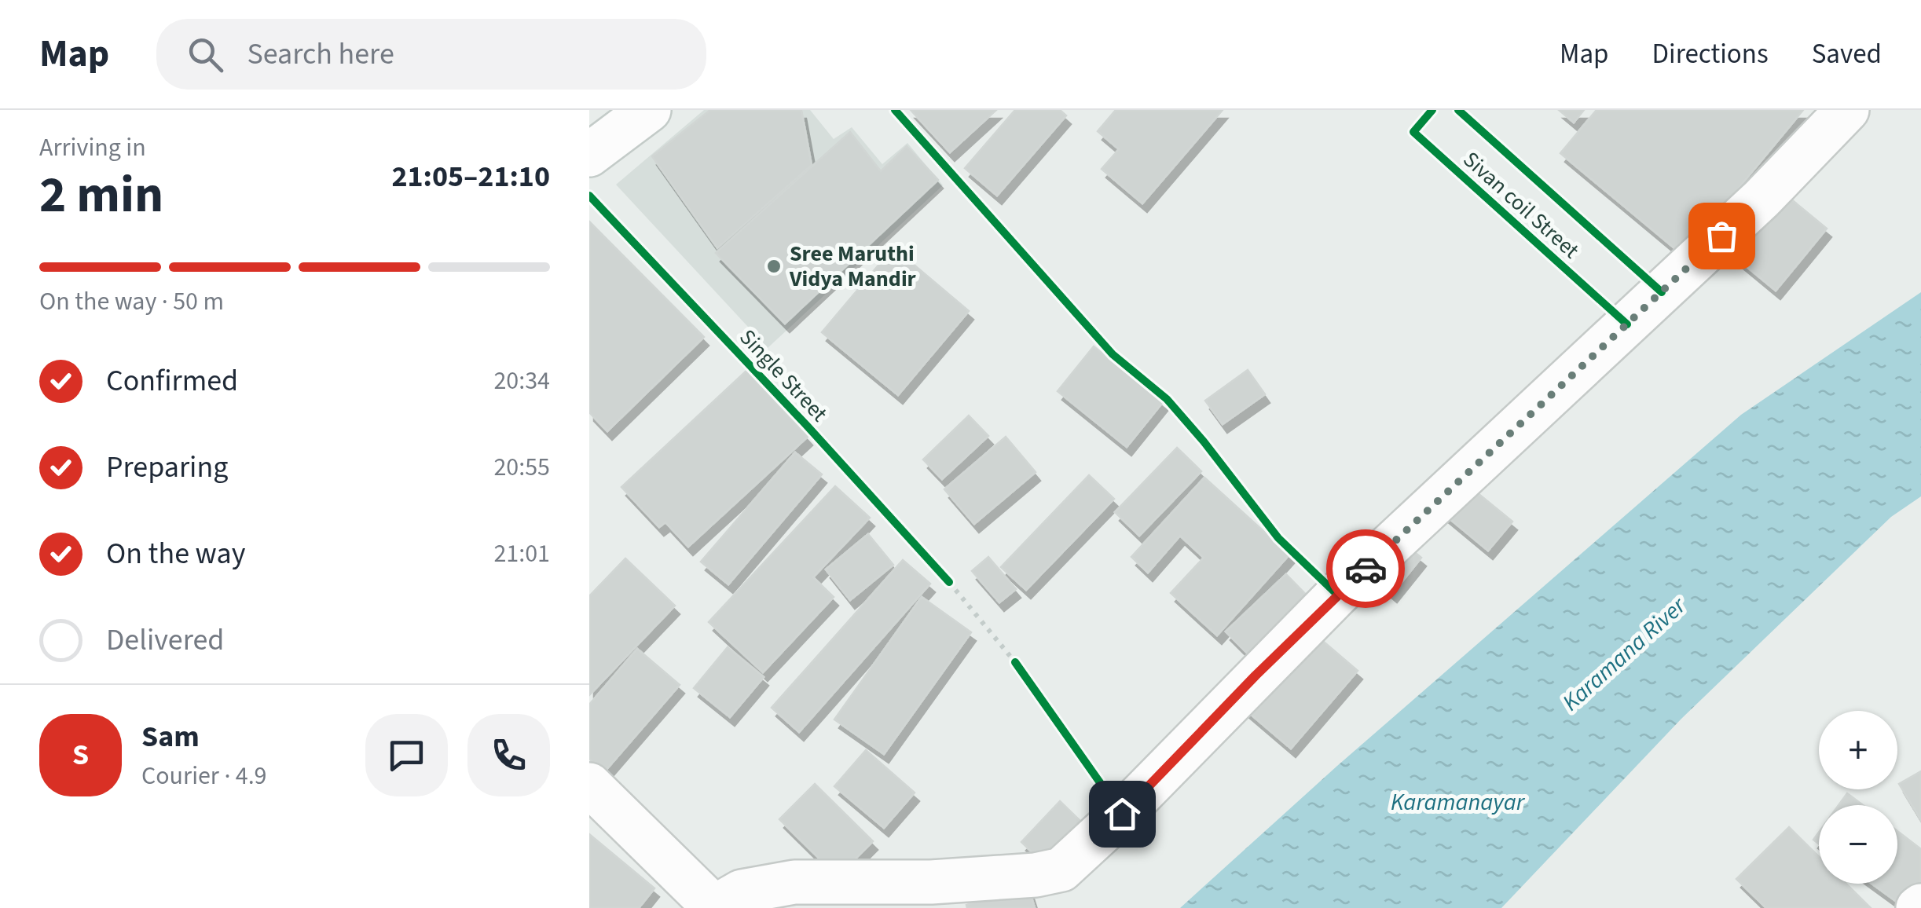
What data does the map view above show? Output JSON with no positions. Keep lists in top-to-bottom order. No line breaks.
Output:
{"streets":{"cycle path":["Sivan coil Street","Single Street"]},"water":["Karamana River","Karamanayar"],"places":["Sree Maruthi Vidya Mandir"],"page":{"header":"Map","search":"Search here","nav":["Map","Directions","Saved"],"heading":["2 min","Arriving in","21:05–21:10"],"panel":["Sam","Courier · 4.9"],"bar":"On the way · 50 m","list":[["Confirmed","20:34"],["Preparing","20:55"],["On the way","21:01"],"Delivered"],"map_buttons":["+","−"],"round":"S"}}
